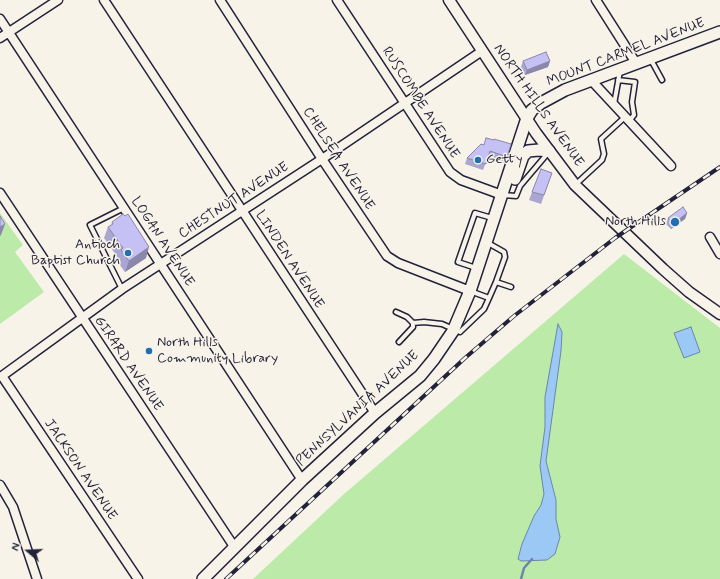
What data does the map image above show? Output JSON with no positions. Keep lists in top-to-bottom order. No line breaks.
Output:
{"streets":{"main road":["MOUNT CARMEL AVENUE","PENNSYLVANIA AVENUE"],"street":["RUSCOMBE AVENUE","NORTH HILLS AVENUE","CHELSEA AVENUE","CHESTNUT AVENUE","LOGAN AVENUE","LINDEN AVENUE","GIRARD AVENUE","JACKSON AVENUE"]},"crossings":[["MOUNT CARMEL AVENUE","NORTH HILLS AVENUE"],["MOUNT CARMEL AVENUE","PENNSYLVANIA AVENUE"],["RUSCOMBE AVENUE","CHESTNUT AVENUE"],["RUSCOMBE AVENUE","PENNSYLVANIA AVENUE"],["NORTH HILLS AVENUE","CHESTNUT AVENUE"],["NORTH HILLS AVENUE","PENNSYLVANIA AVENUE"],["CHELSEA AVENUE","CHESTNUT AVENUE"],["CHELSEA AVENUE","PENNSYLVANIA AVENUE"],["CHESTNUT AVENUE","LOGAN AVENUE"],["CHESTNUT AVENUE","LINDEN AVENUE"],["CHESTNUT AVENUE","GIRARD AVENUE"],["CHESTNUT AVENUE","JACKSON AVENUE"],["LOGAN AVENUE","PENNSYLVANIA AVENUE"],["LINDEN AVENUE","PENNSYLVANIA AVENUE"],["GIRARD AVENUE","PENNSYLVANIA AVENUE"]],"places":["Getty","North Hills","Antioch Baptist Church","North Hills Community Library"],"north":"left"}
